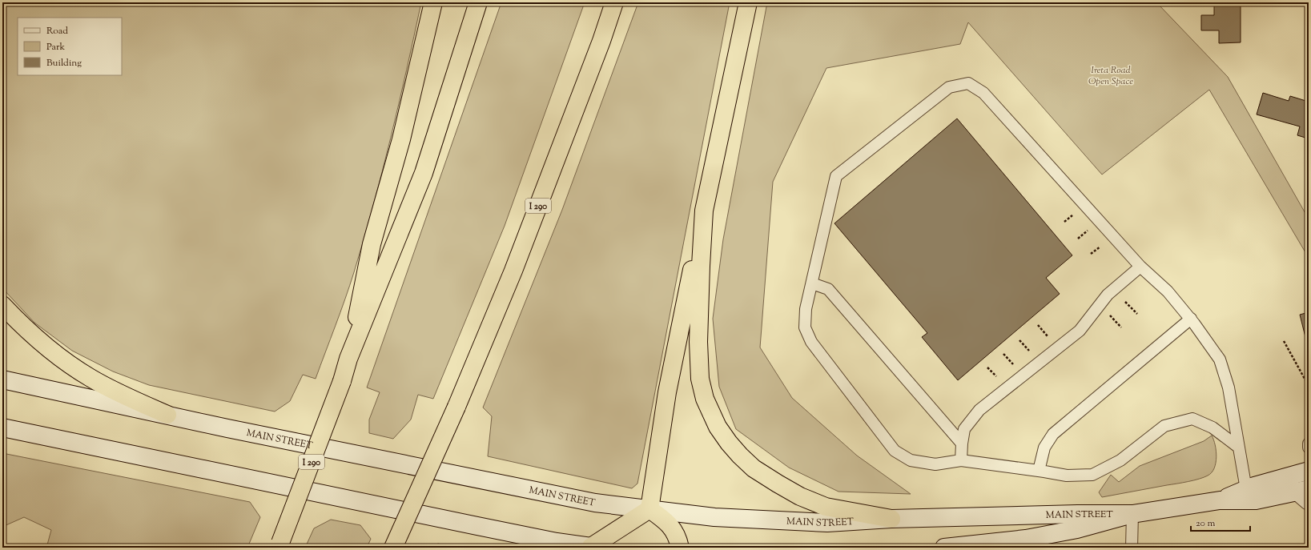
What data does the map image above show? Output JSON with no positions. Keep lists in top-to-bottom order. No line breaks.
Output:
{"streets":{"highway":["I 290"],"main road":["MAIN STREET"]},"parks":["Ireta Road Open Space"],"legend":["Road","Park","Building"],"scale_bar":"20 m"}
